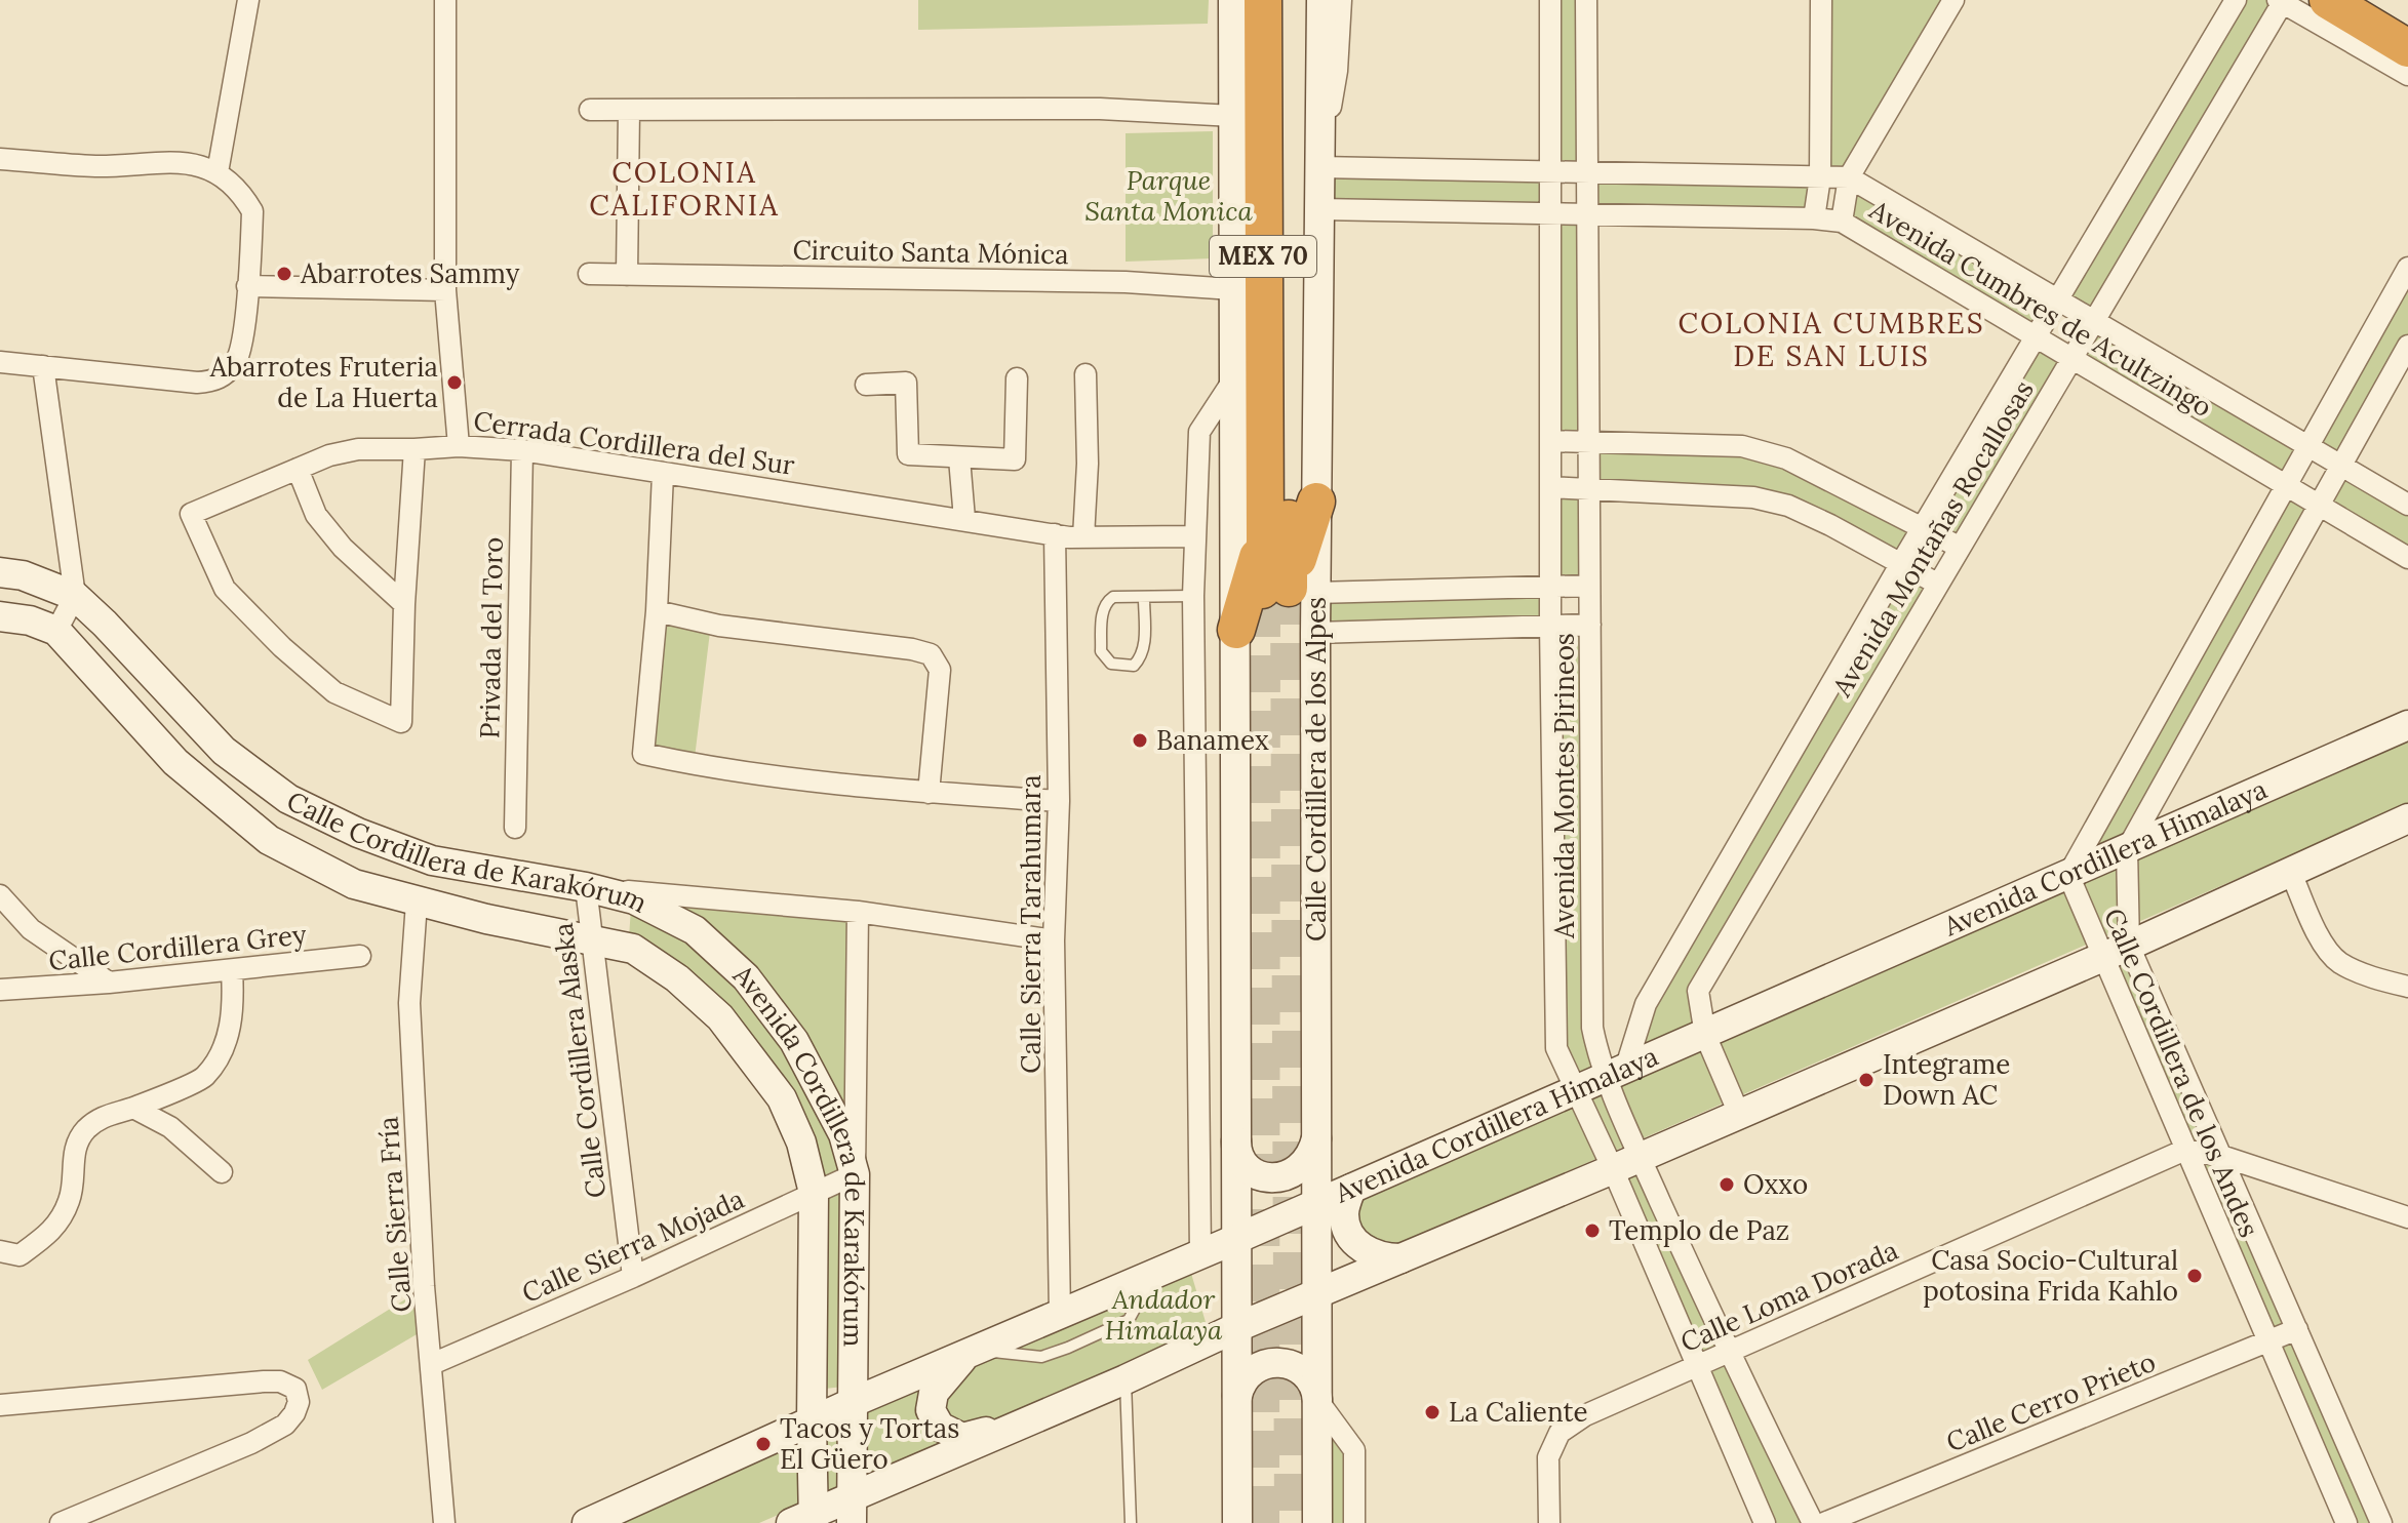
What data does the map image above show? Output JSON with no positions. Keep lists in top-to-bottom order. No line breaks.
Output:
{"streets":{"highway":["MEX 70","Calle Cordillera de los Alpes"],"main road":["Calle Cordillera de Karakórum","Avenida Cordillera Himalaya","Avenida Cordillera de Karakórum"],"street":["Circuito Santa Mónica","Avenida Cumbres de Acultzingo","Cerrada Cordillera del Sur","Avenida Montañas Rocallosas","Privada del Toro","Avenida Montes Pirineos","Calle Sierra Tarahumara","Calle Cordillera Grey","Calle Cordillera Alaska","Calle Cordillera de los Andes","Calle Sierra Fría","Calle Sierra Mojada","Calle Loma Dorada","Calle Cerro Prieto"]},"crossings":[["Avenida Cumbres de Acultzingo","Avenida Montañas Rocallosas"],["Avenida Cumbres de Acultzingo","Calle Cordillera de los Alpes"],["Avenida Cumbres de Acultzingo","Avenida Montes Pirineos"],["Cerrada Cordillera del Sur","Privada del Toro"],["Cerrada Cordillera del Sur","Calle Sierra Tarahumara"],["Avenida Montañas Rocallosas","Avenida Montes Pirineos"],["Avenida Montañas Rocallosas","Avenida Cordillera Himalaya"],["Calle Cordillera de los Alpes","Avenida Cordillera Himalaya"],["Avenida Montes Pirineos","Avenida Cordillera Himalaya"],["Avenida Montes Pirineos","Calle Loma Dorada"],["Calle Cordillera de Karakórum","Calle Sierra Tarahumara"],["Calle Cordillera de Karakórum","Calle Cordillera Alaska"],["Calle Cordillera de Karakórum","Avenida Cordillera de Karakórum"],["Calle Cordillera de Karakórum","Calle Sierra Fría"],["Avenida Cordillera Himalaya","Calle Sierra Tarahumara"],["Avenida Cordillera Himalaya","Calle Cordillera de los Andes"],["Avenida Cordillera Himalaya","Avenida Cordillera de Karakórum"],["Calle Cordillera Alaska","Avenida Cordillera de Karakórum"],["Calle Cordillera Alaska","Calle Sierra Mojada"],["Calle Cordillera de los Andes","Calle Loma Dorada"],["Calle Cordillera de los Andes","Calle Cerro Prieto"],["Avenida Cordillera de Karakórum","Calle Sierra Mojada"],["Calle Sierra Fría","Calle Sierra Mojada"]],"districts":["COLONIA CALIFORNIA","COLONIA CUMBRES DE SAN LUIS"],"parks":["Parque Santa Monica","Andador Himalaya"],"places":["Abarrotes Sammy","Abarrotes Fruteria de La Huerta","Banamex","Integrame Down AC","Oxxo","Templo de Paz","Casa Socio-Cultural potosina Frida Kahlo","La Caliente","Tacos y Tortas El Güero"]}
